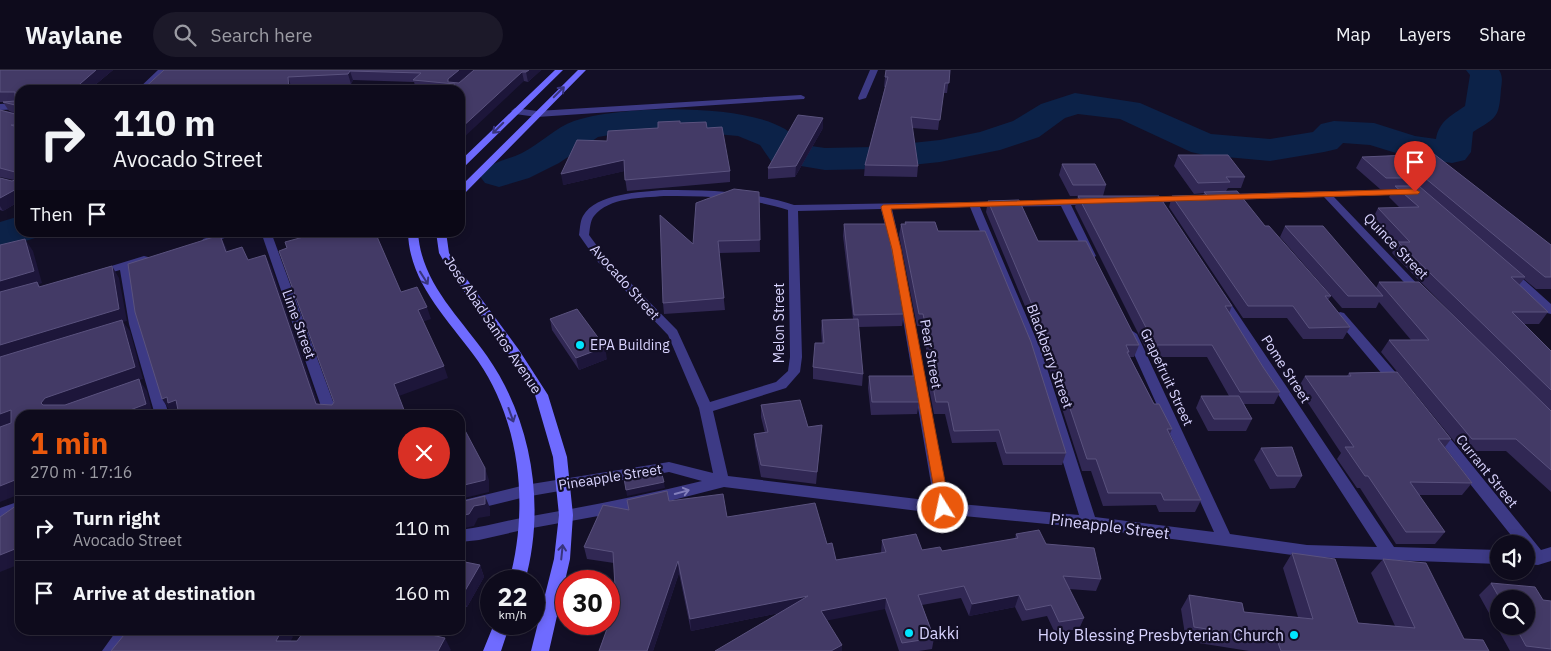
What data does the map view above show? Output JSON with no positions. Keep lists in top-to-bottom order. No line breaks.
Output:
{"streets":{"main road":["Jose Abad Santos Avenue"],"street":["Quince Street","Avocado Street","Melon Street","Lime Street","Pear Street","Blackberry Street","Pome Street","Grapefruit Street","Currant Street","Pineapple Street"]},"crossings":[["Avocado Street","Melon Street"],["Avocado Street","Pear Street"],["Avocado Street","Blackberry Street"],["Avocado Street","Pineapple Street"],["Jose Abad Santos Avenue","Pineapple Street"],["Pear Street","Pineapple Street"],["Blackberry Street","Pineapple Street"],["Pome Street","Pineapple Street"],["Grapefruit Street","Pineapple Street"]],"places":["EPA Building","Dakki","Holy Blessing Presbyterian Church"],"page":{"header":"Waylane","search":"Search here","nav":["Map","Layers","Share"],"turn":["110 m","Avocado Street"],"then":"Then","heading":["1 min","270 m · 17:16"],"list":[{"name":"Turn right","note":"Avocado Street","value":"110 m"},{"name":"Arrive at destination","value":"160 m"}],"speed":"22 km/h","limit":"30"}}
